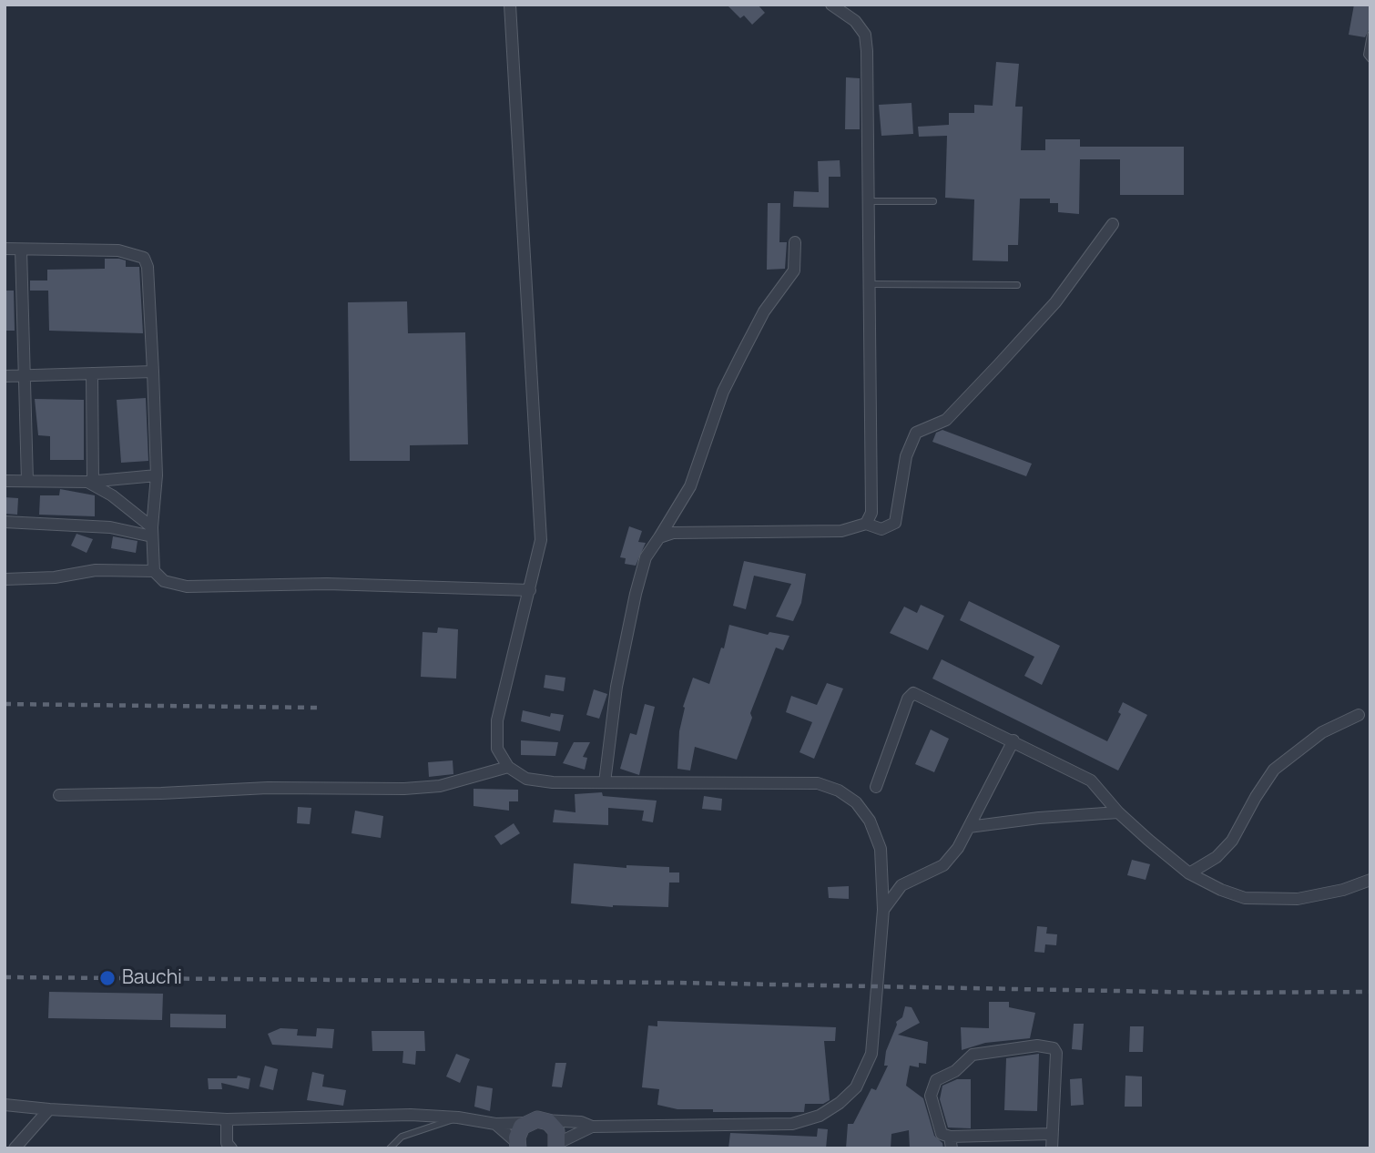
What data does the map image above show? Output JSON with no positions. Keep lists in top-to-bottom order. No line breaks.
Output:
{"places":["Bauchi"]}
